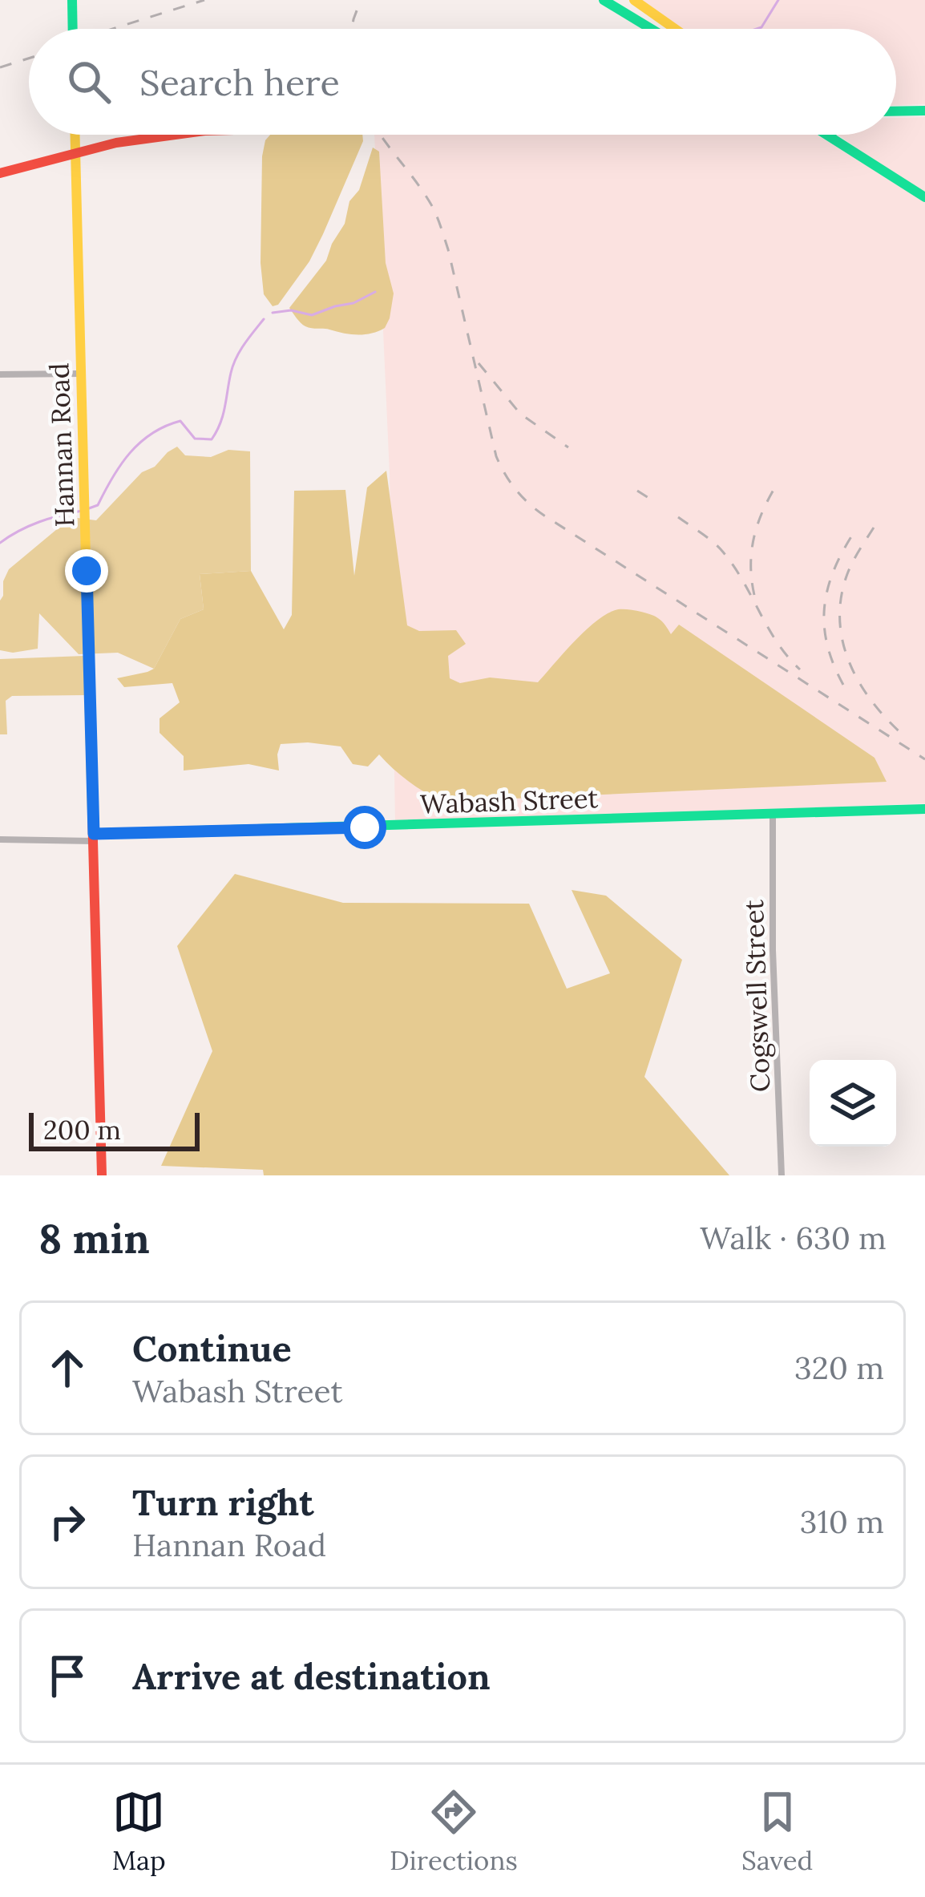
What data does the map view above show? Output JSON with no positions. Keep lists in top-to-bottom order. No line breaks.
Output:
{"streets":{"street":["Hannan Road","Wabash Street","Cogswell Street"]},"crossings":[["Hannan Road","Wabash Street"],["Wabash Street","Cogswell Street"]],"scale_bar":"200 m","page":{"search":"Search here","scale":"200 m","heading":["8 min","Walk · 630 m"],"list":[["Continue","Wabash Street","320 m"],["Turn right","Hannan Road","310 m"],"Arrive at destination"],"nav":["Map","Directions","Saved"]}}
